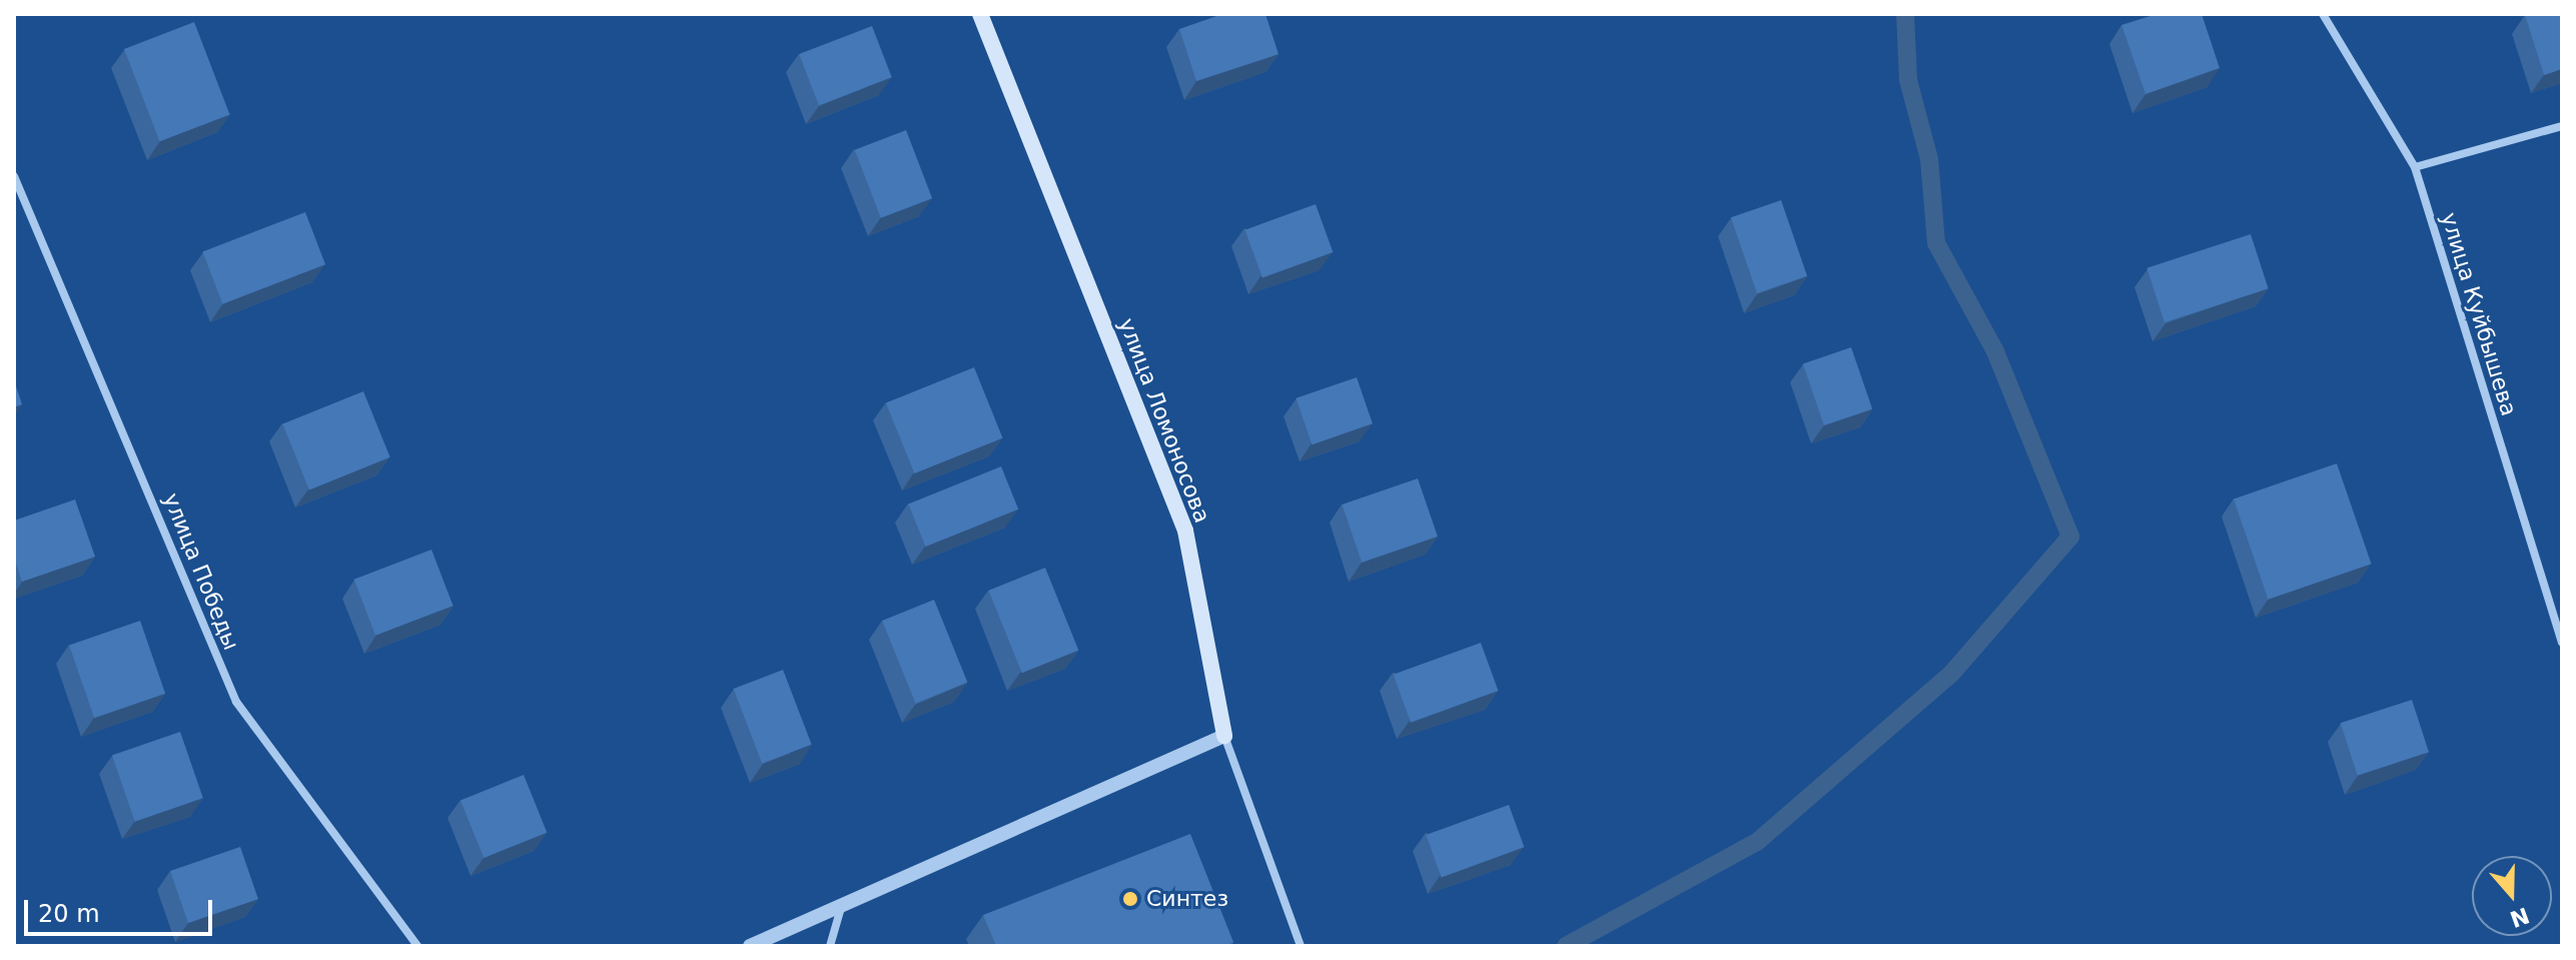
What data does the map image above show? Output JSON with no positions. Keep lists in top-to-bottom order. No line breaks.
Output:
{"streets":{"main road":["улица Ломоносова"],"street":["улица Куйбышева","улица Победы"]},"places":["Синтез"],"scale_bar":"20 m","north":"bottom"}
